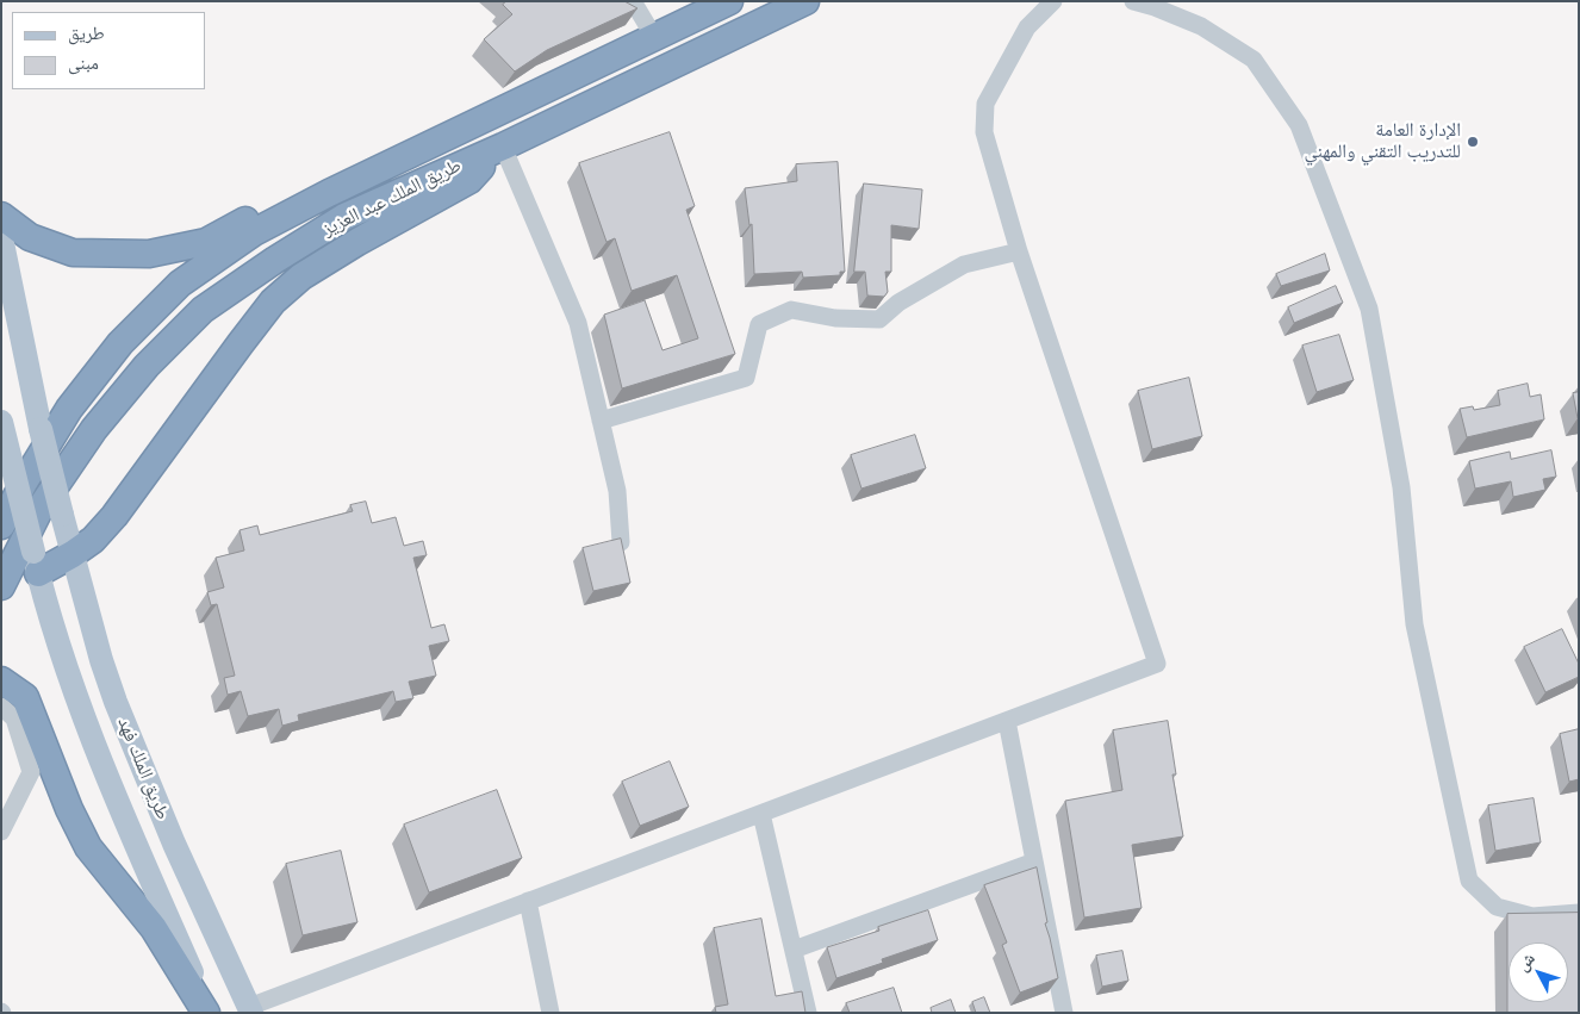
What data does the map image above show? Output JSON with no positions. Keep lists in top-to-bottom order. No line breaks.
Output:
{"streets":{"highway":["طريق الملك عبد العزيز"],"main road":["طريق الملك فهد"]},"places":["الإدارة العامة للتدريب التقني والمهني"],"legend":["طريق","مبنى"],"north":"top left"}
